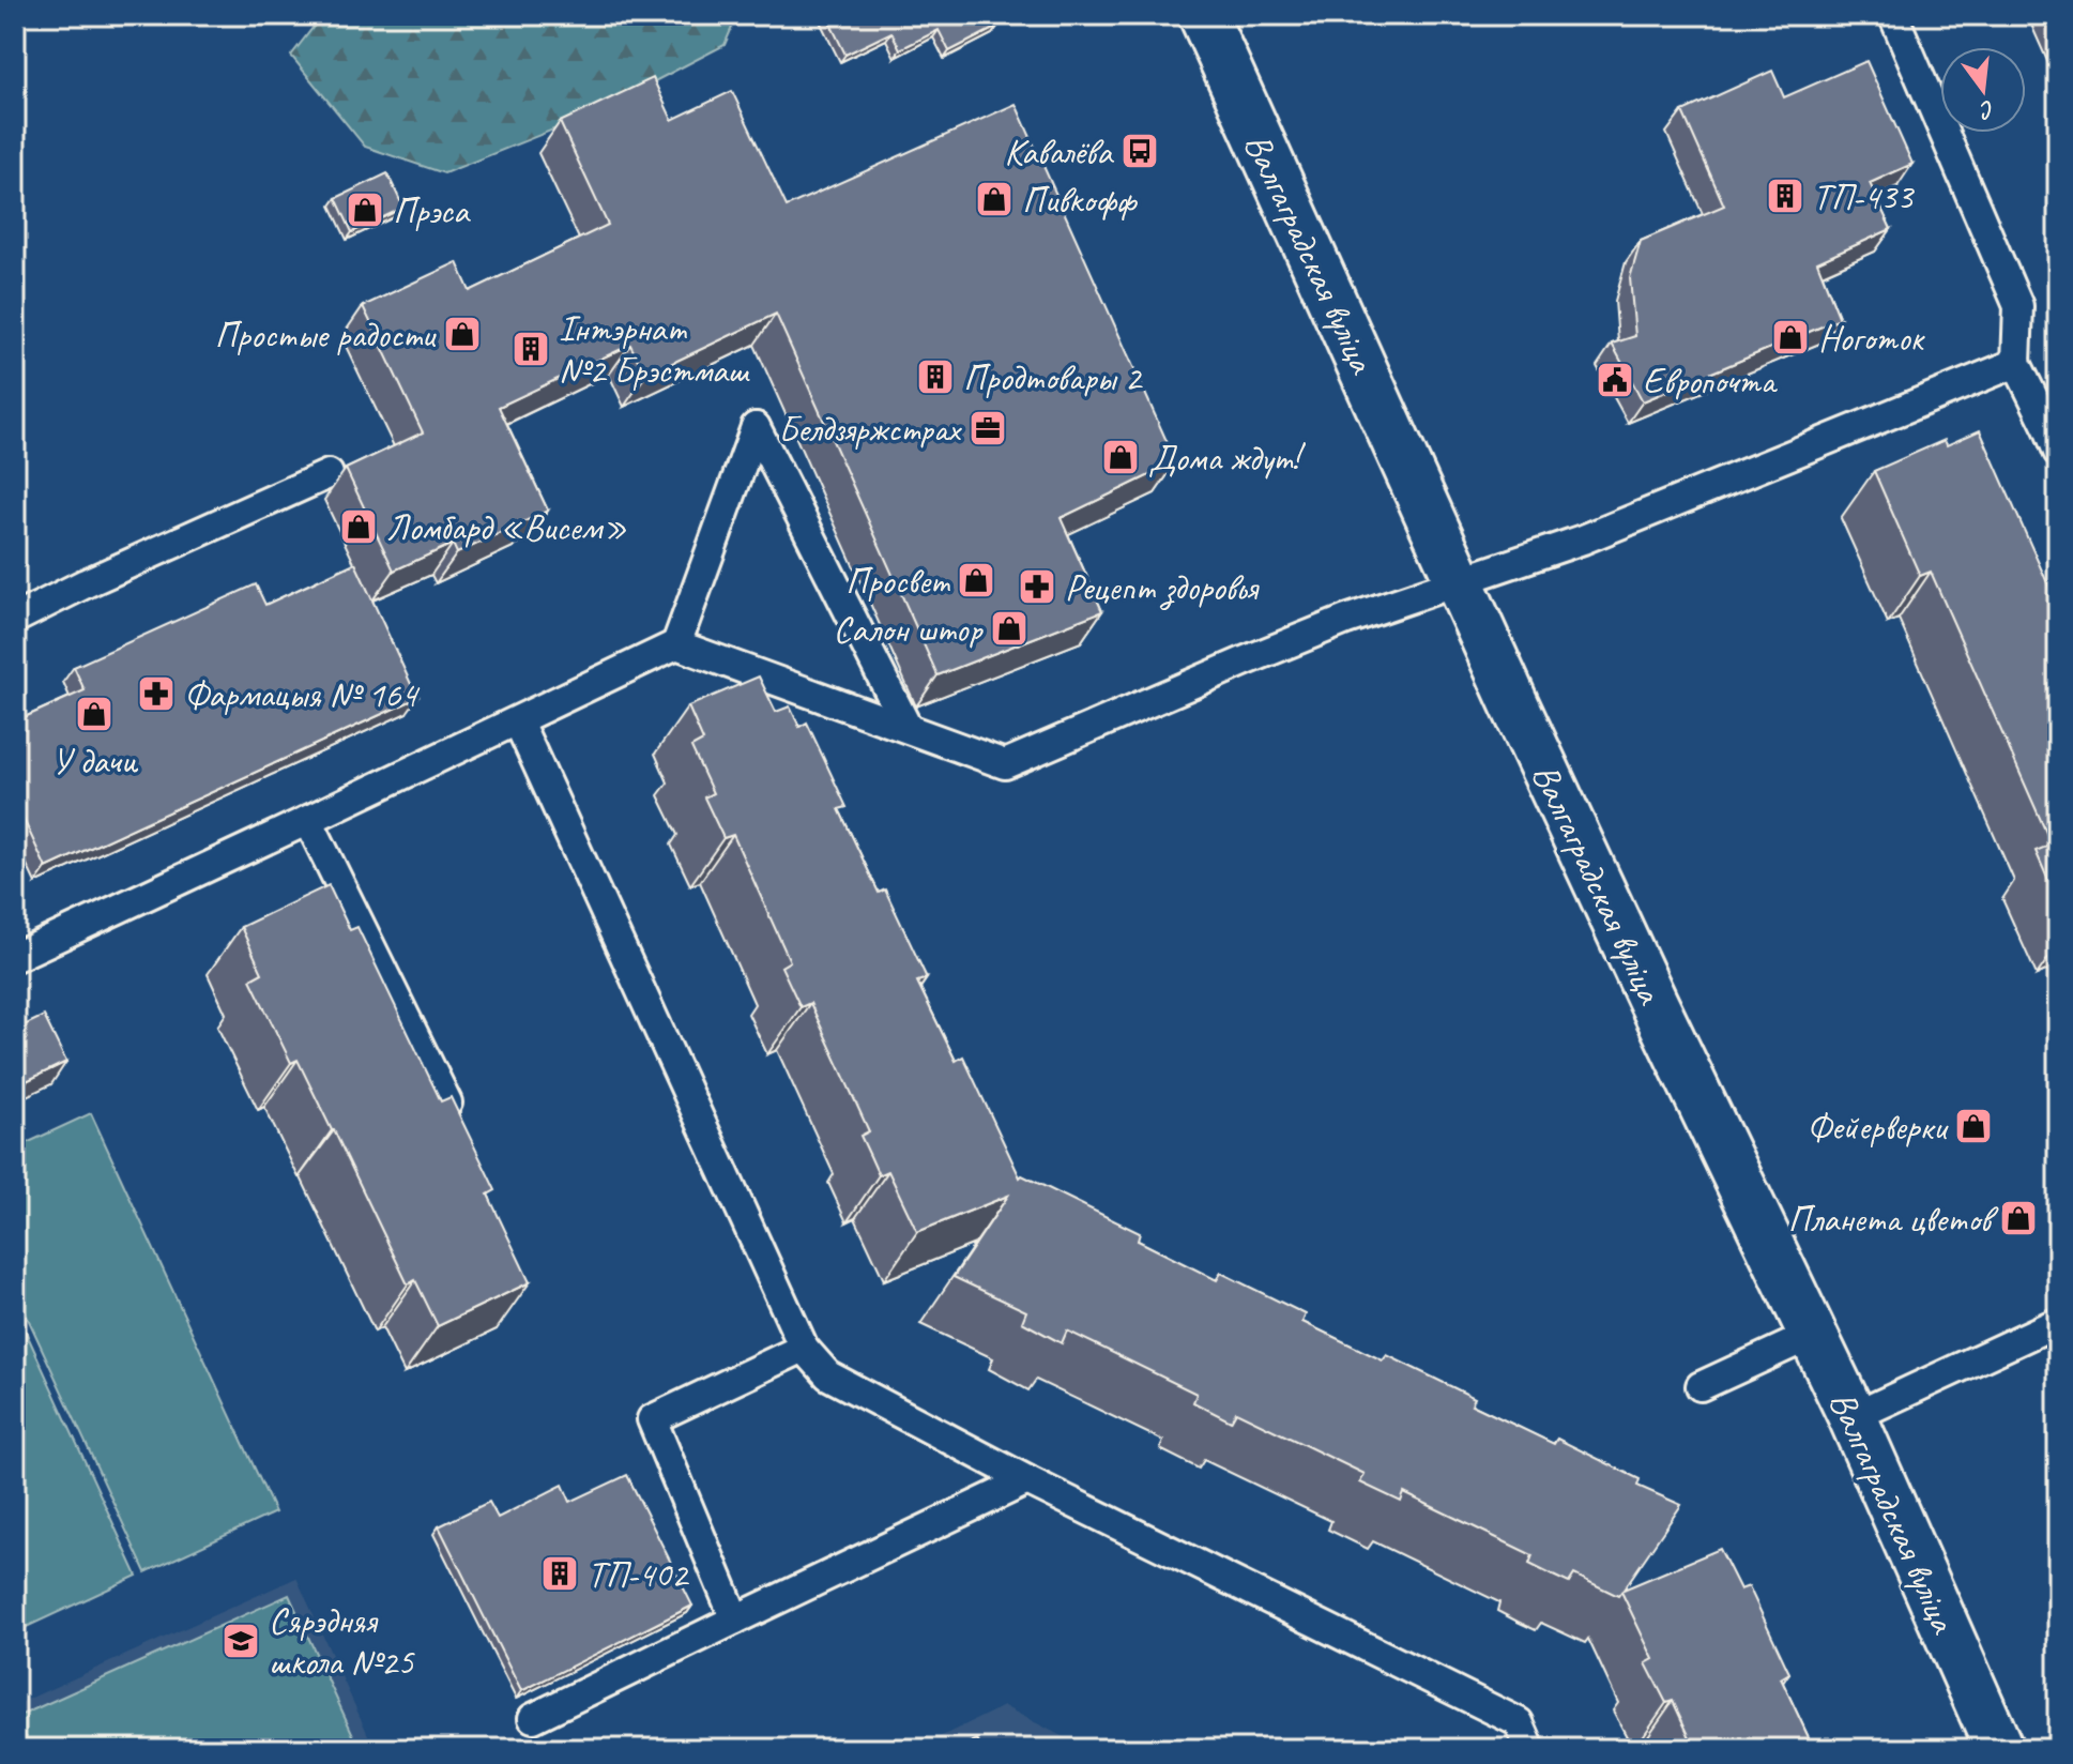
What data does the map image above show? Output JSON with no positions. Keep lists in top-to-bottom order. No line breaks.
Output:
{"streets":{"main road":["Валгаградская вуліца"]},"places":{"bus stop":["Кавалёва"],"building":["ТП-433","Інтэрнат №2 Брэстмаш","Продтовары 2","ТП-402"],"shop":["Пивкофф","Прэса","Простые радости","Ноготок","Дома ждут!","Ломбард «Висем»","Просвет","Салон штор","У дачи","Фейерверки","Планета цветов"],"public building":["Европочта"],"office":["Белдзяржстрах"],"pharmacy":["Рецепт здоровья","Фармацыя № 164"],"school or university":["Сярэдняя школа №25"]},"north":"bottom"}
